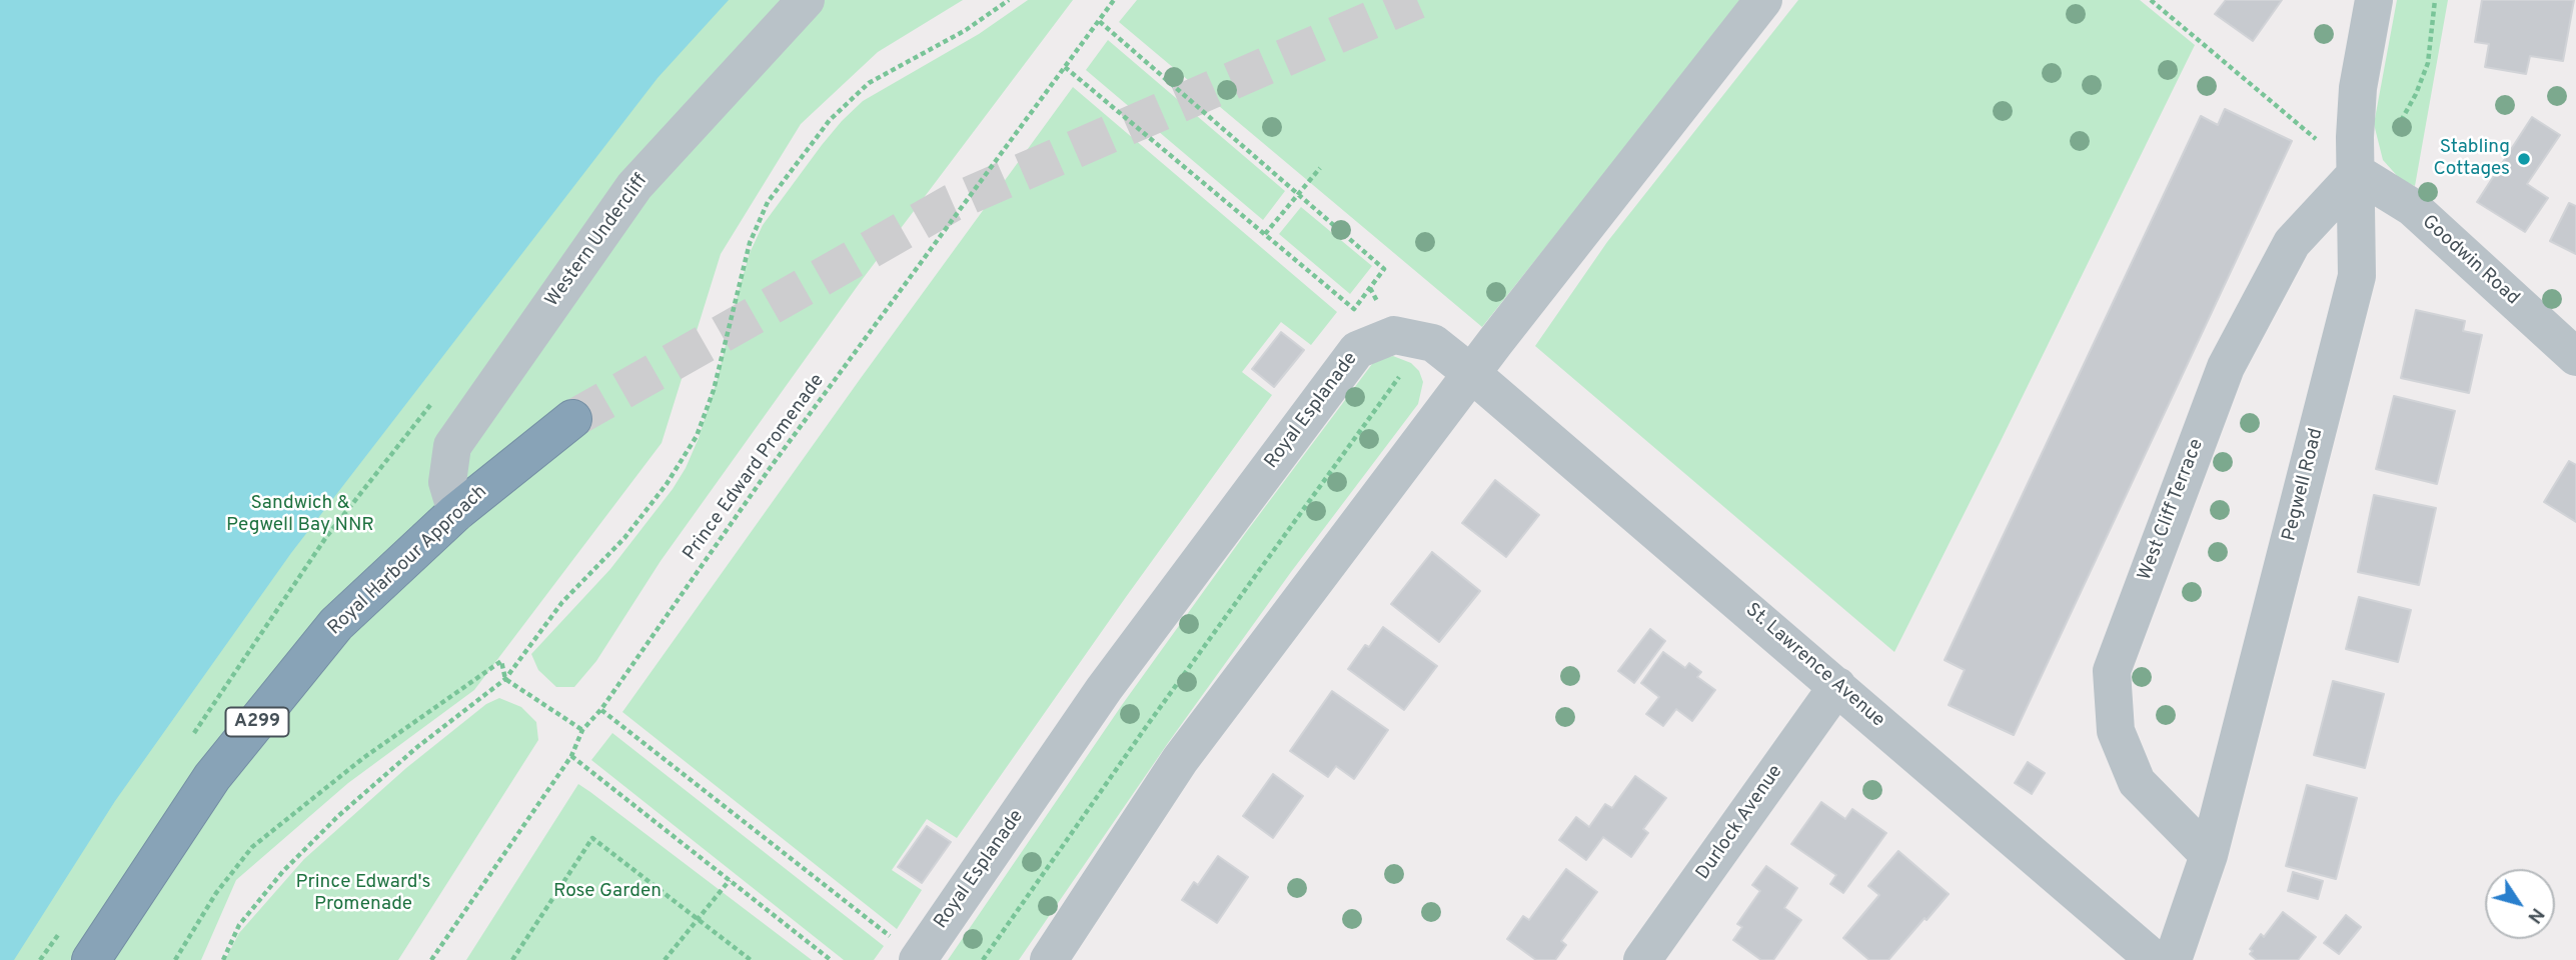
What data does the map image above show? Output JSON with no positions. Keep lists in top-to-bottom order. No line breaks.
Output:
{"streets":{"highway":["Royal Harbour Approach","A299"],"street":["Western Undercliff","Goodwin Road","Royal Esplanade","Pegwell Road","West Cliff Terrace","St. Lawrence Avenue","Durlock Avenue"],"path":["Prince Edward Promenade"]},"crossings":[["Western Undercliff","Royal Harbour Approach"],["Goodwin Road","Pegwell Road"],["Goodwin Road","West Cliff Terrace"],["Royal Esplanade","St. Lawrence Avenue"],["Pegwell Road","West Cliff Terrace"],["St. Lawrence Avenue","Durlock Avenue"]],"parks":["Sandwich & Pegwell Bay NNR","Prince Edward's Promenade","Rose Garden"],"places":["Stabling Cottages"],"north":"bottom right"}
